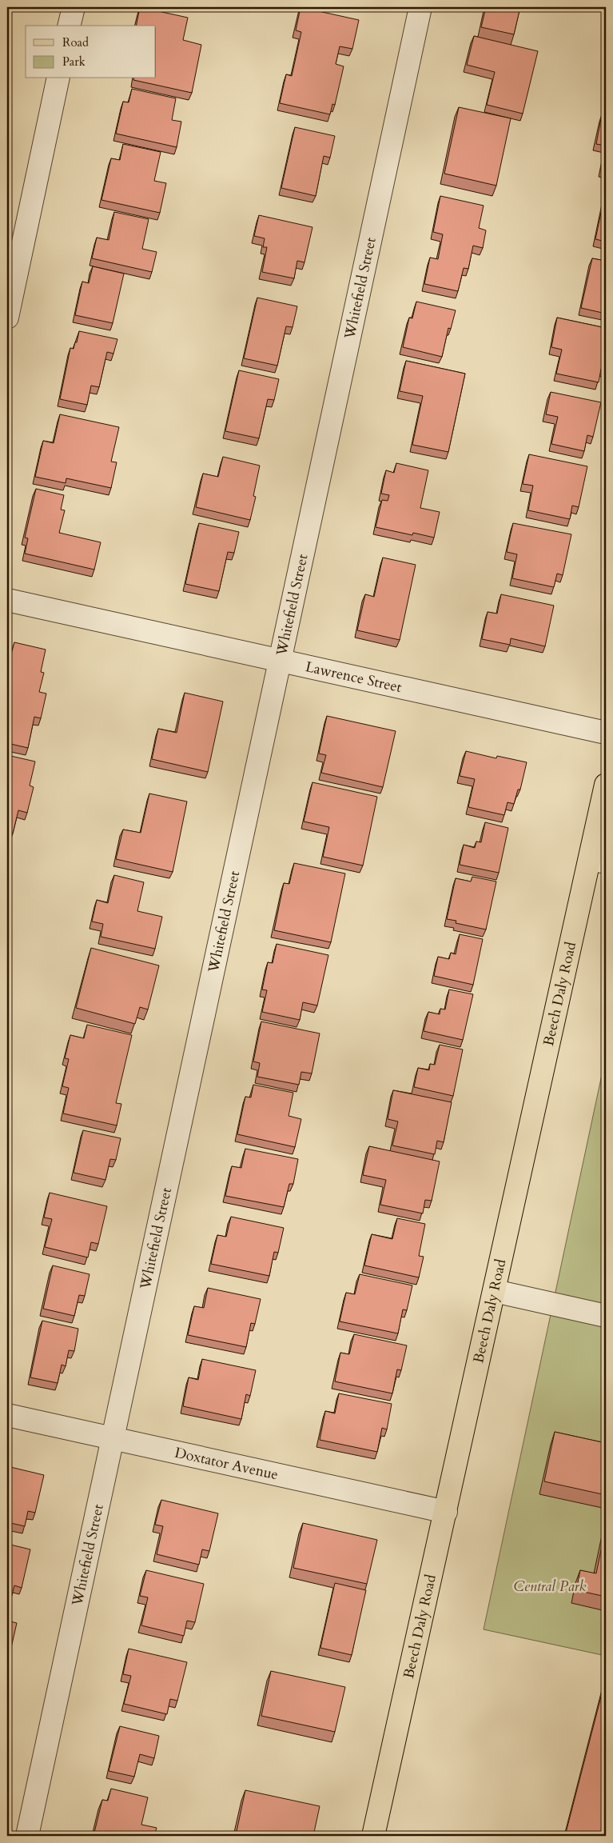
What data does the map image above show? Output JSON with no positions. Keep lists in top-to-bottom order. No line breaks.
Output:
{"streets":{"main road":["Beech Daly Road"],"street":["Whitefield Street","Lawrence Street","Doxtator Avenue"]},"crossings":[["Whitefield Street","Lawrence Street"],["Whitefield Street","Doxtator Avenue"],["Beech Daly Road","Doxtator Avenue"]],"parks":["Central Park"],"legend":["Road","Park"]}
